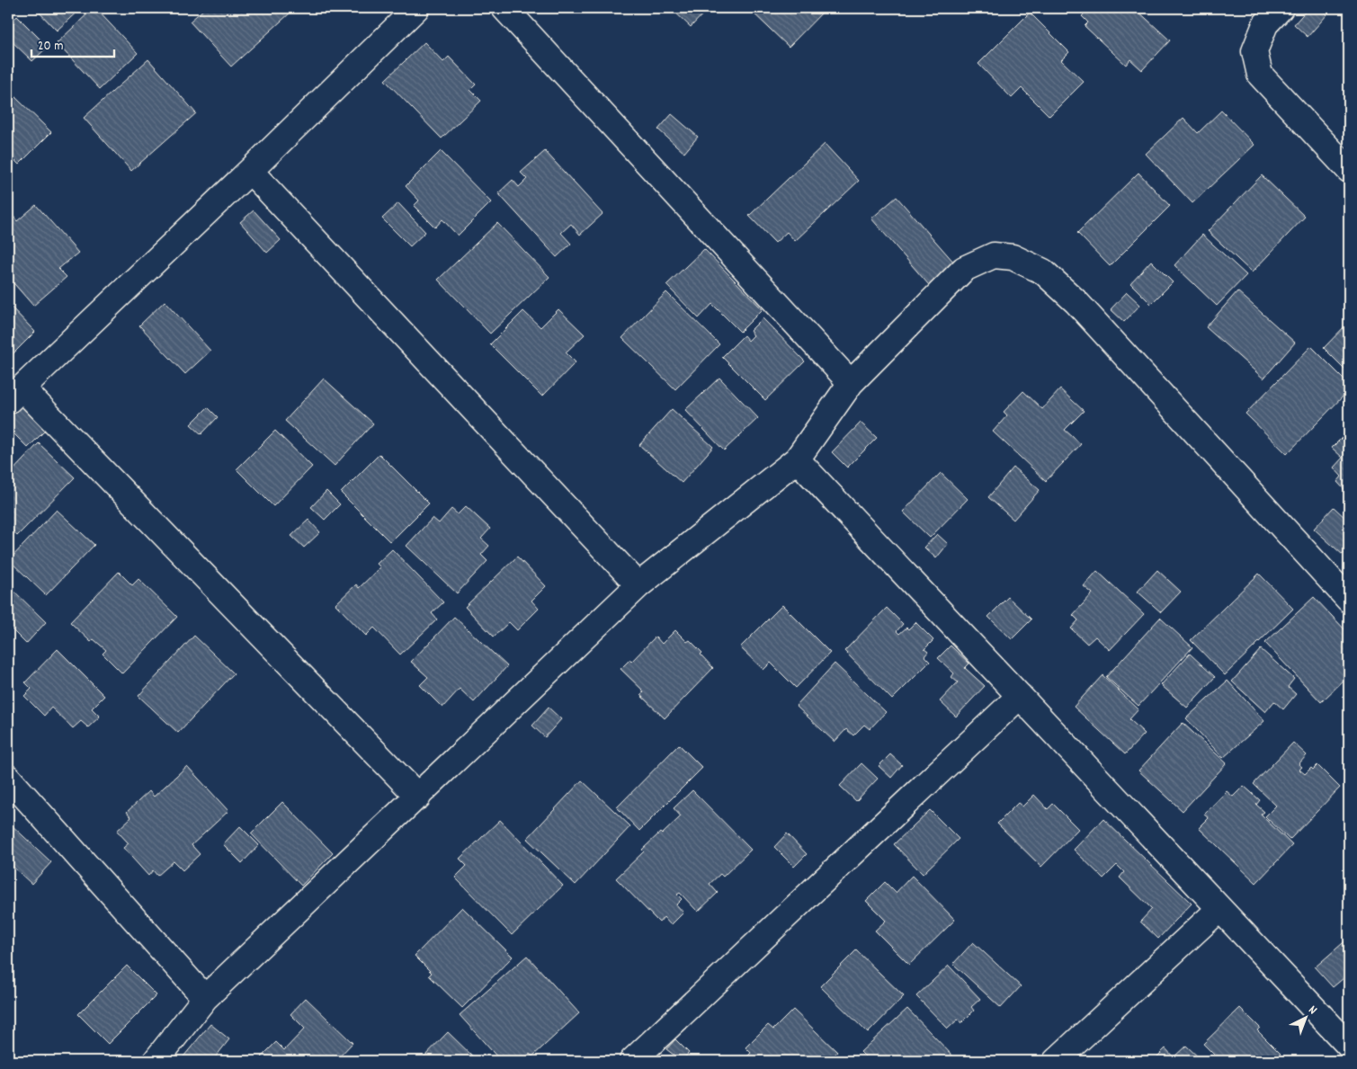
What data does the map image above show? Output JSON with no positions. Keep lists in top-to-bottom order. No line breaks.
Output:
{"scale_bar":"20 m","north":"top right"}
